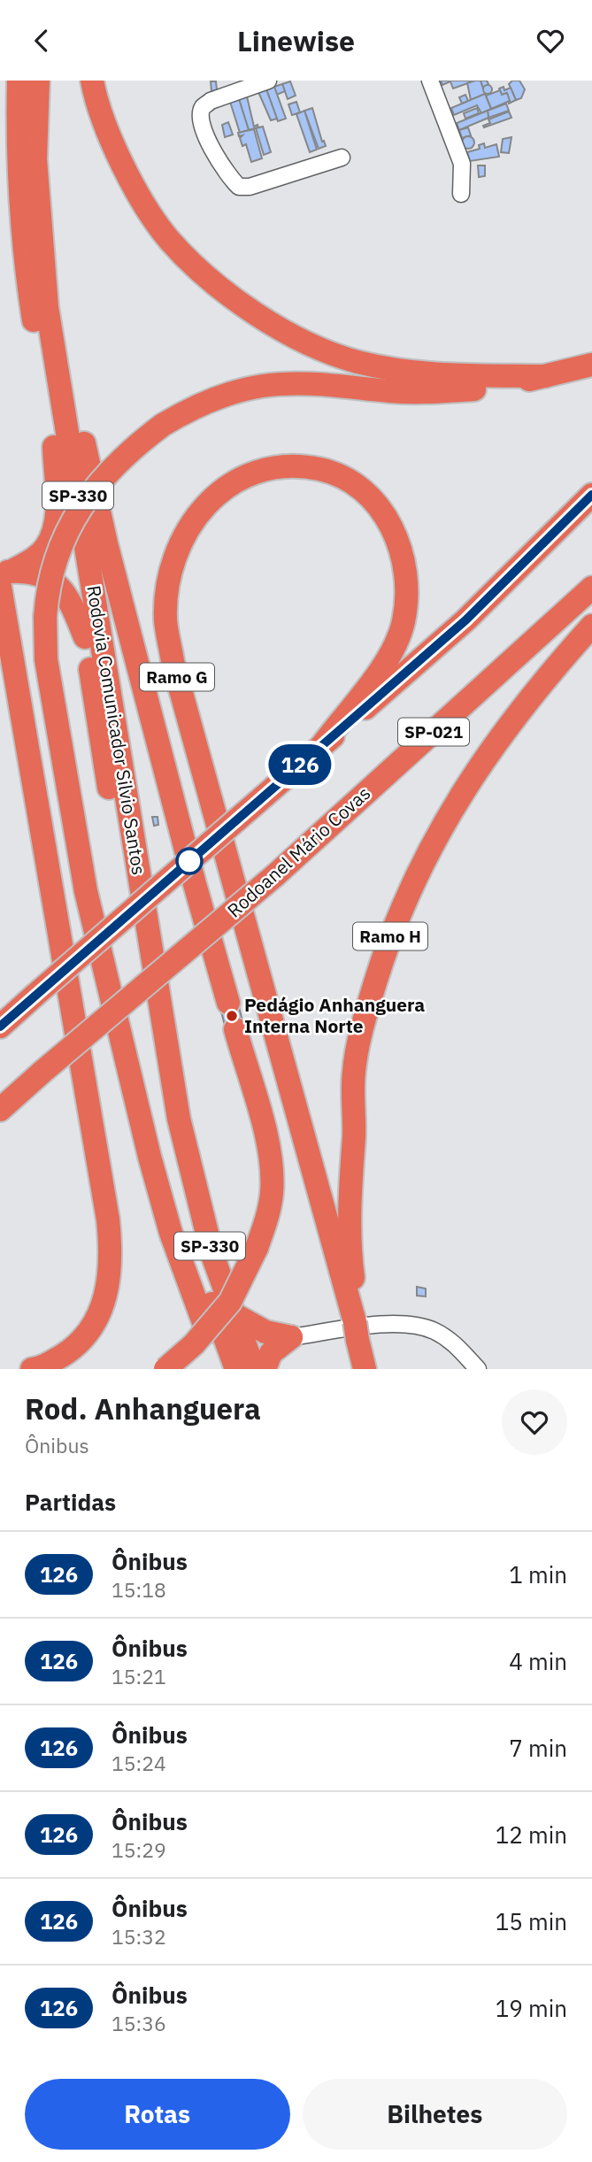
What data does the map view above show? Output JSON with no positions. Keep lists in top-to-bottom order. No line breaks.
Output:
{"streets":{"highway":["SP-330","Ramo G","Rodovia Comunicador Silvio Santos","SP-021","Rodoanel Mário Covas","Ramo H"]},"crossings":[["Ramo G","Ramo H"]],"places":["Pedágio Anhanguera Interna Norte"],"lines":["bus line 126"],"page":{"header":"Linewise","on_map":"126","heading":[["Rod. Anhanguera","Ônibus"],"Partidas"],"list":[{"mark":"126","name":"Ônibus","note":"15:18","value":"1 min"},{"mark":"126","name":"Ônibus","note":"15:21","value":"4 min"},{"mark":"126","name":"Ônibus","note":"15:24","value":"7 min"},{"mark":"126","name":"Ônibus","note":"15:29","value":"12 min"},{"mark":"126","name":"Ônibus","note":"15:32","value":"15 min"},{"mark":"126","name":"Ônibus","note":"15:36","value":"19 min"}],"buttons":["Rotas","Bilhetes"]}}
